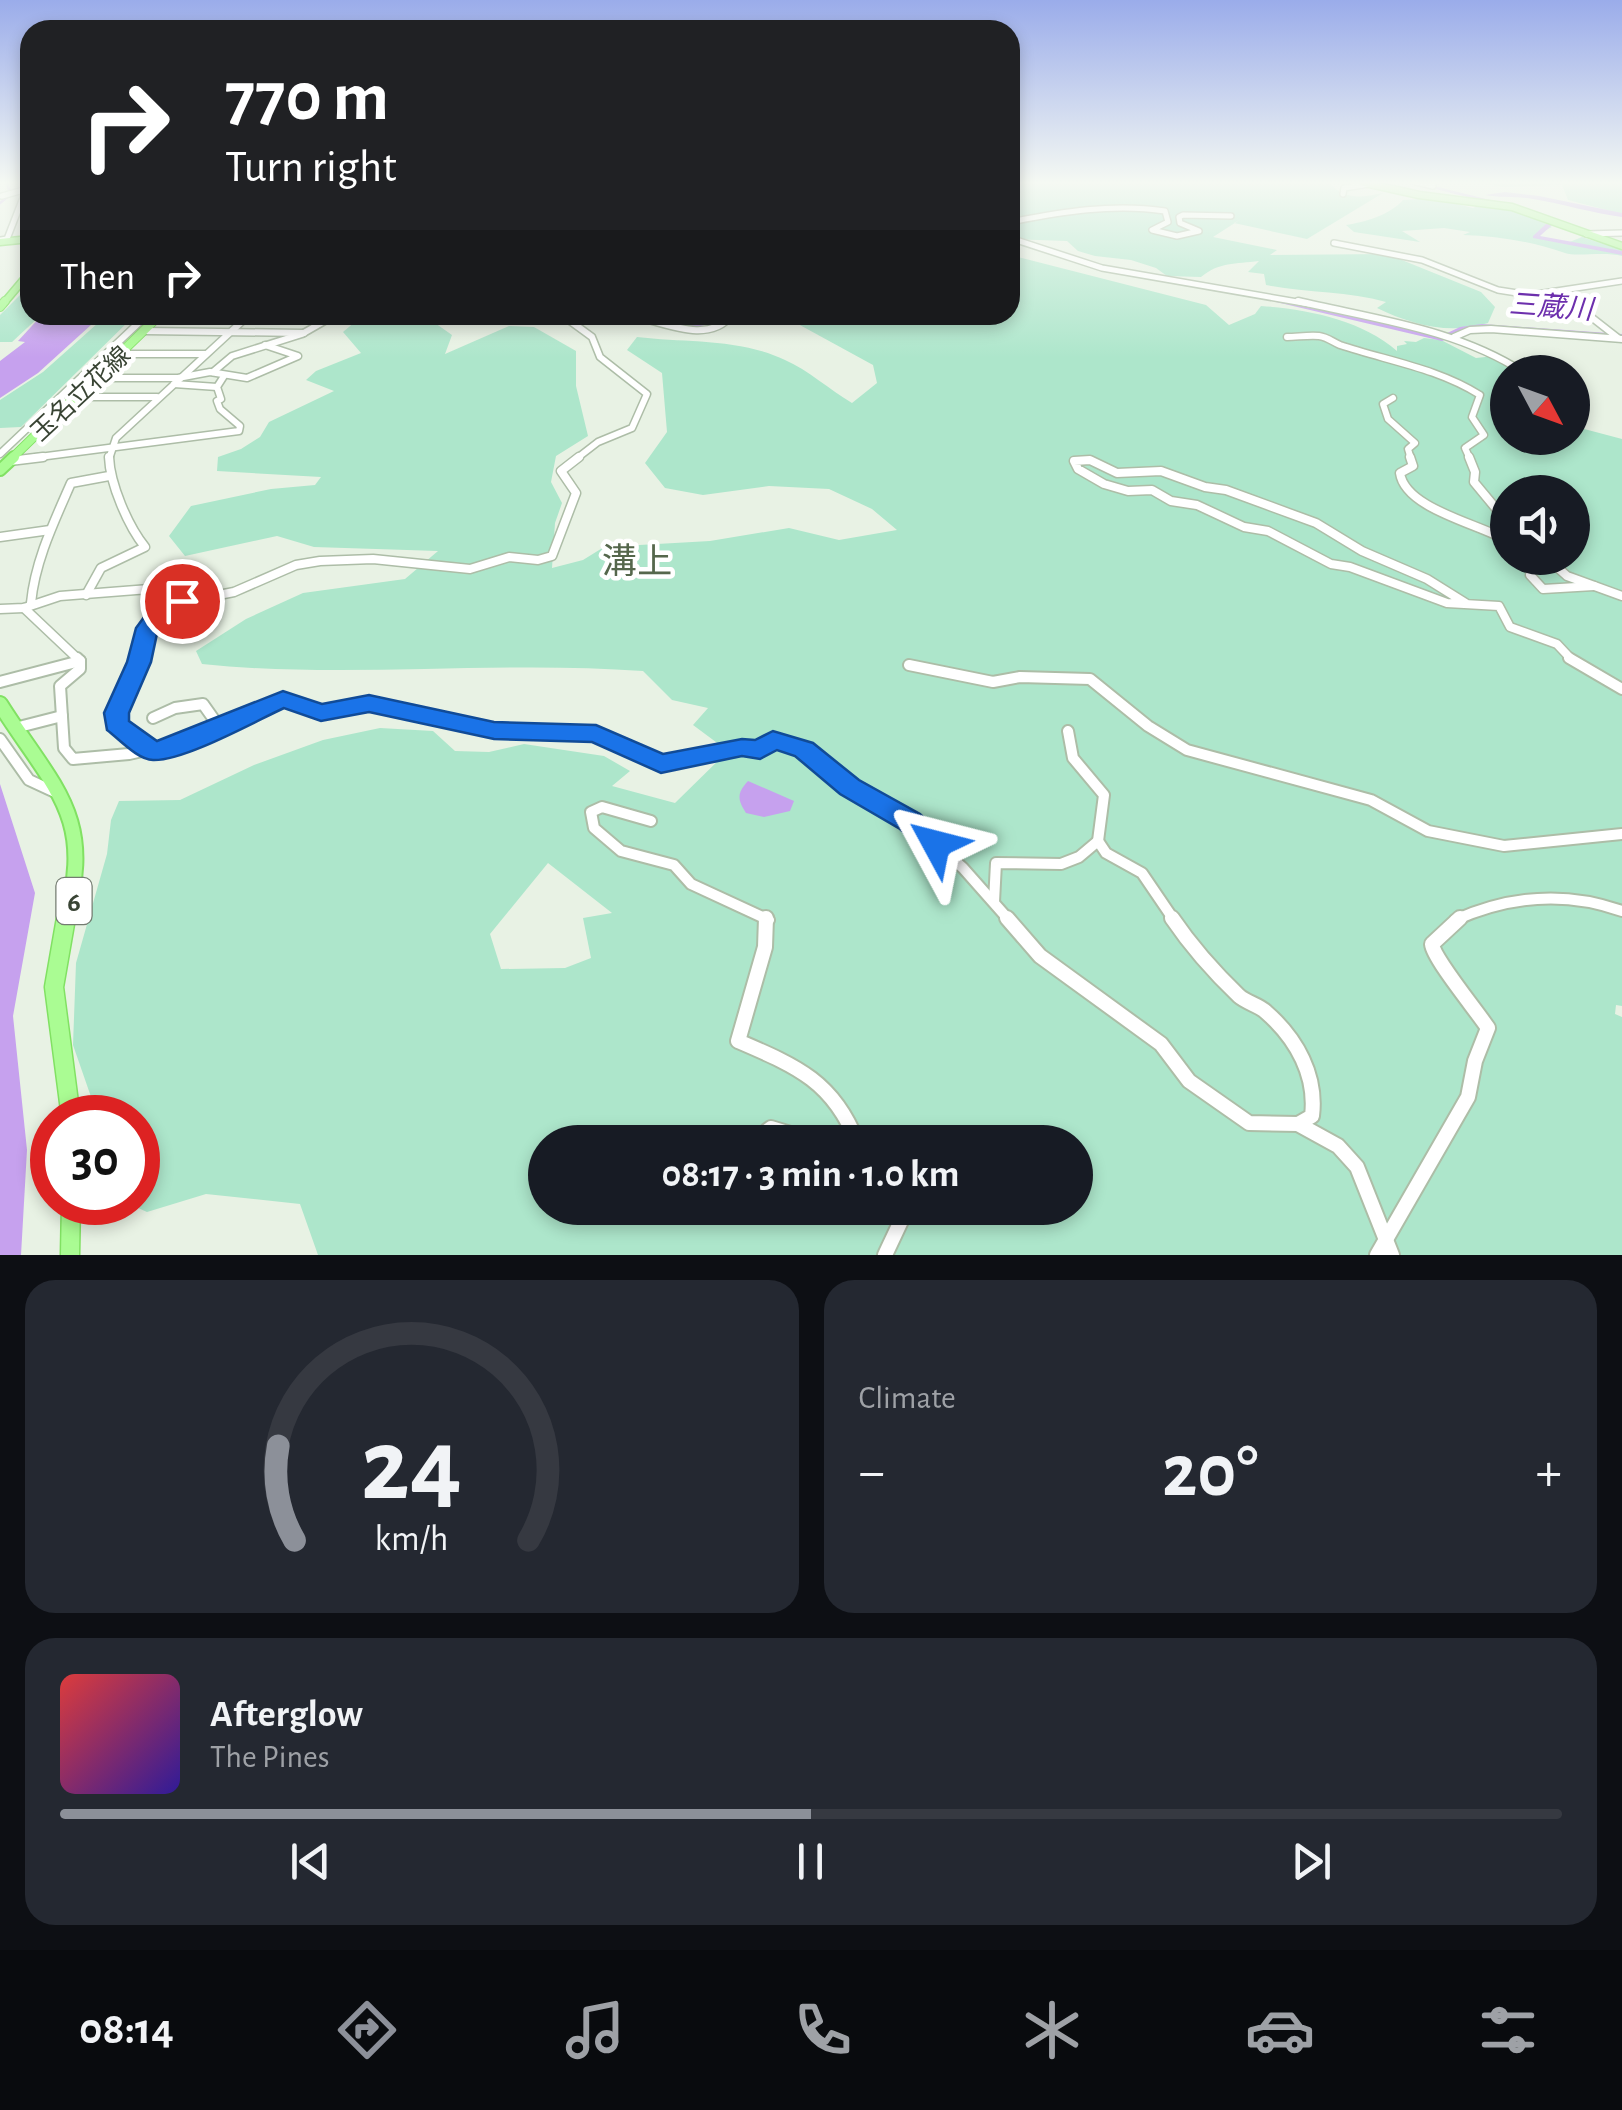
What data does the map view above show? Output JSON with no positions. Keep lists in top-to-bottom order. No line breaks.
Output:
{"streets":{"main road":["玉名立花線","6"]},"districts":["溝上"],"water":["三蔵川"],"north":"bottom right","page":{"turn":["770 m","Turn right"],"then":"Then","limit":"30","trip":"08:17 · 3 min · 1.0 km","tile":"Climate","heat":["−","20°","+"],"song":["Afterglow","The Pines"],"tabs":"08:14","gauge":["24","km/h"]}}
